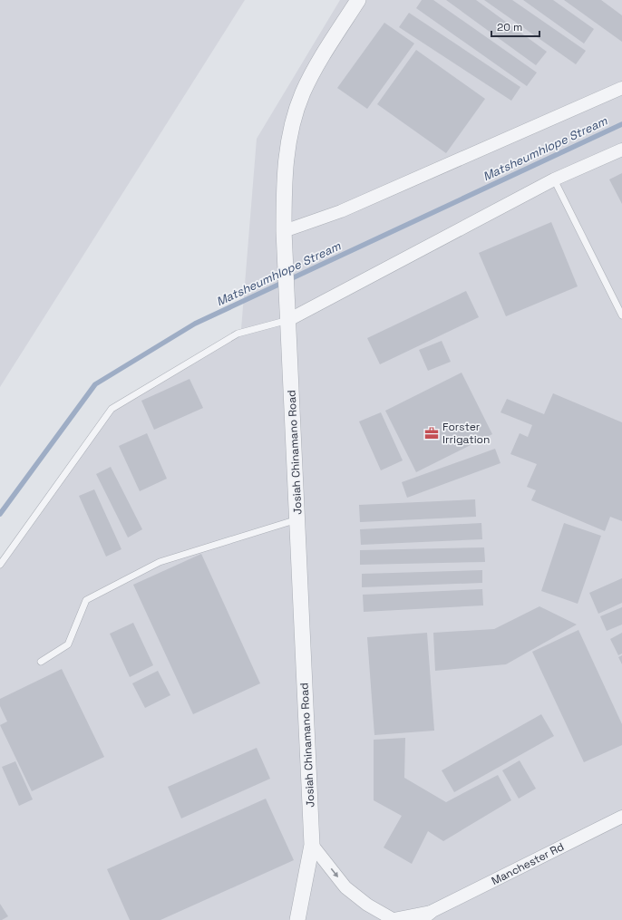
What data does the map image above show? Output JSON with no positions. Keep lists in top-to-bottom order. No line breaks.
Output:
{"streets":{"street":["Josiah Chinamano Road","Manchester Rd"]},"water":["Matsheumhlope Stream"],"places":{"office":["Forster Irrigation"]},"scale_bar":"20 m"}
